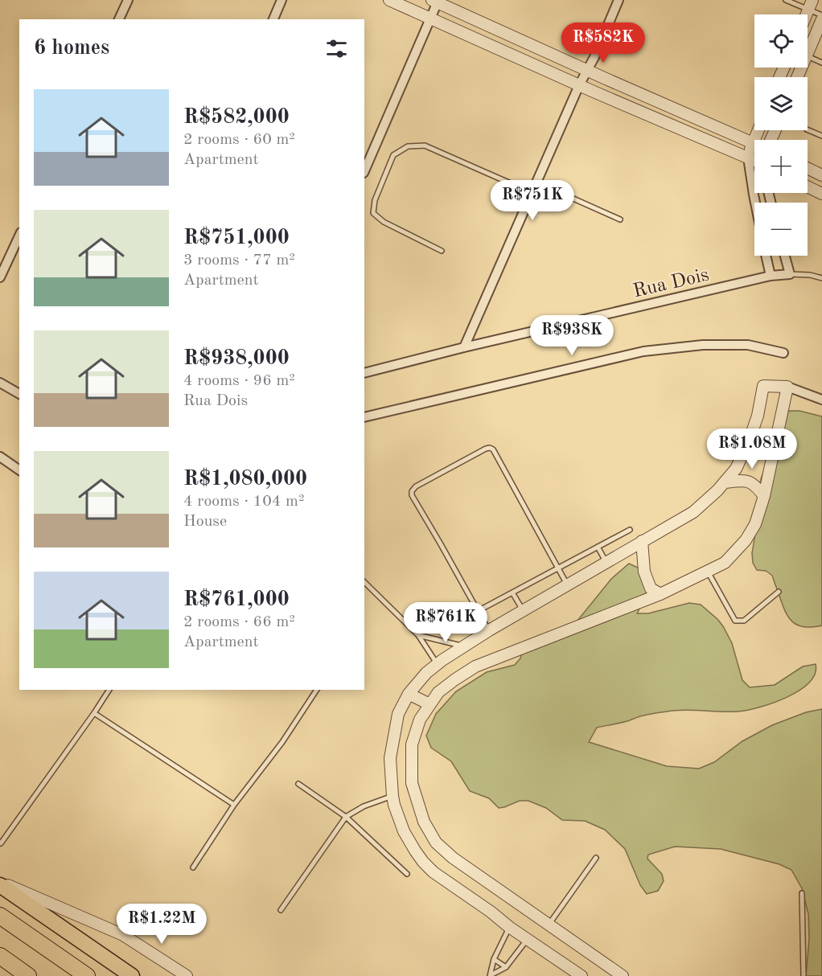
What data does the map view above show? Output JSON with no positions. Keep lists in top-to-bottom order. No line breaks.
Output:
{"streets":{"street":["Rua Dois"]},"page":{"map_buttons":["+","−"],"heading":"6 homes","price":["R$582K","R$751K","R$938K","R$1.08M","R$761K","R$1.22M"],"list":[{"name":"R$582,000","note":"2 rooms · 60 m² · Apartment"},{"name":"R$751,000","note":"3 rooms · 77 m² · Apartment"},{"name":"R$938,000","note":"4 rooms · 96 m² · Rua Dois"},{"name":"R$1,080,000","note":"4 rooms · 104 m² · House"},{"name":"R$761,000","note":"2 rooms · 66 m² · Apartment"}]}}
